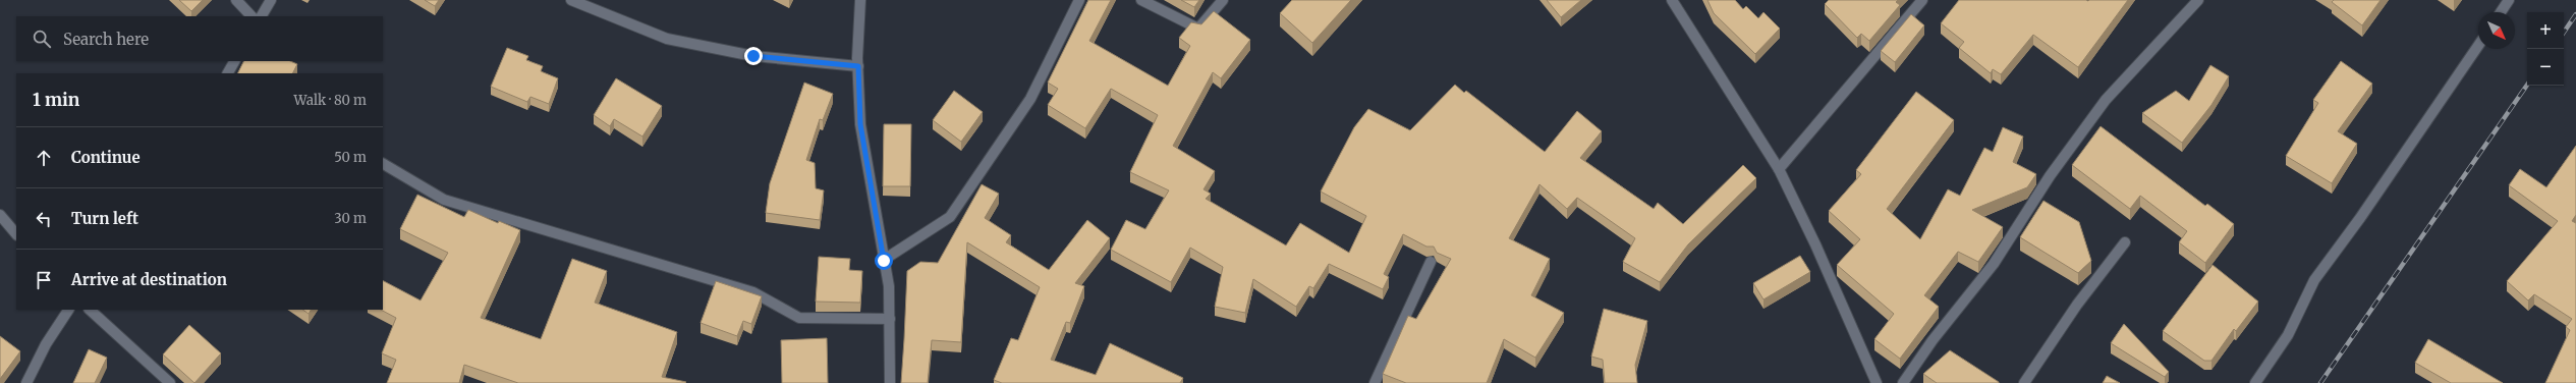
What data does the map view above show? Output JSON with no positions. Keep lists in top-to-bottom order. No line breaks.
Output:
{"north":"bottom right","page":{"map_buttons":["+","−"],"search":"Search here","heading":["1 min","Walk · 80 m"],"list":[["Continue","50 m"],["Turn left","30 m"],"Arrive at destination"]}}
